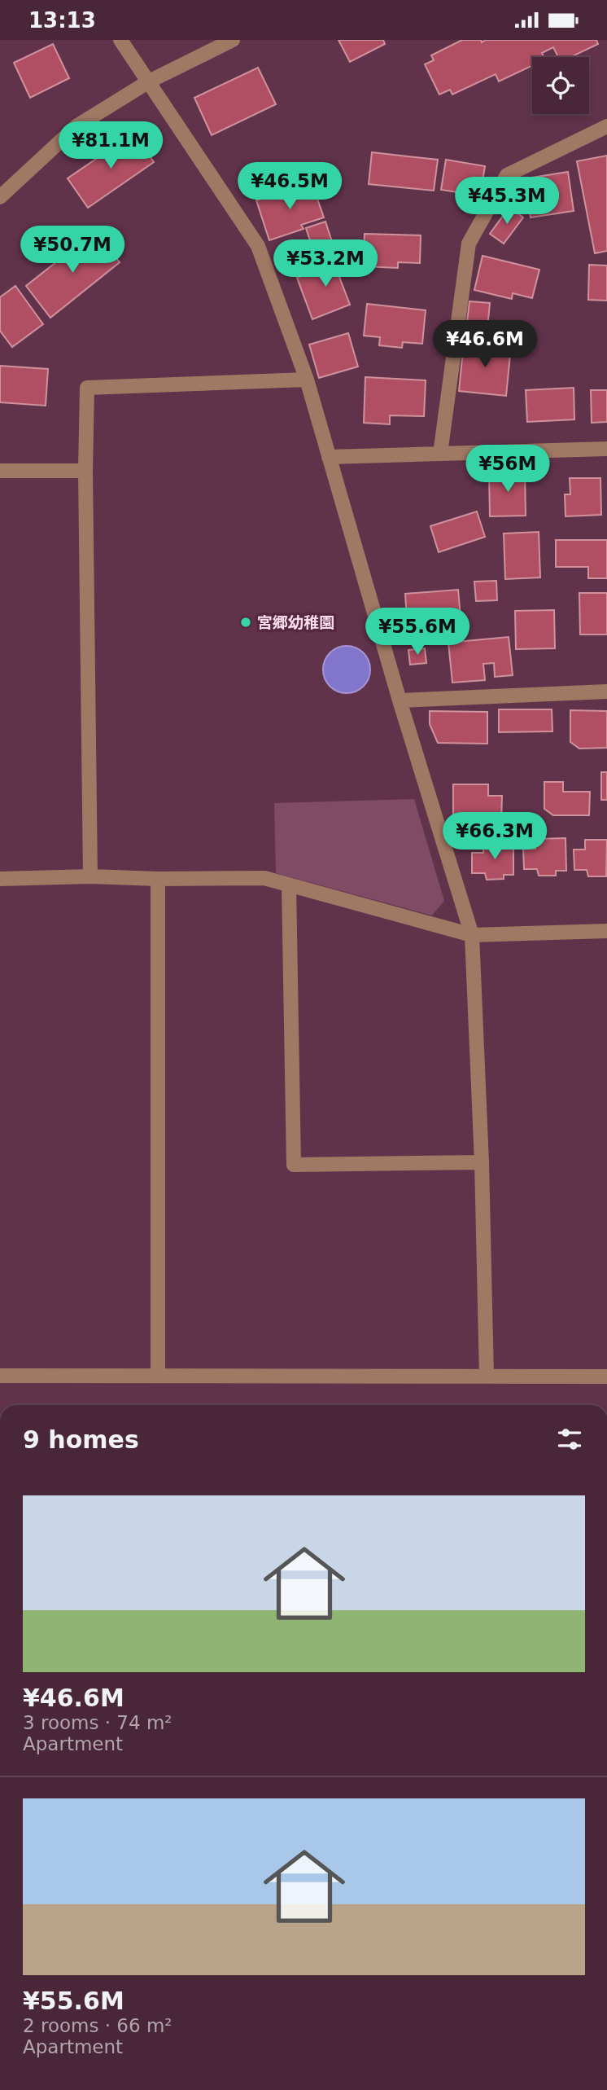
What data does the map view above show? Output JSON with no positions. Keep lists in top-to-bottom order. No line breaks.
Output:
{"places":["宮郷幼稚園"],"page":{"status":"13:13","price":["¥81.1M","¥46.5M","¥45.3M","¥50.7M","¥53.2M","¥46.6M","¥56M","¥55.6M","¥66.3M"],"heading":"9 homes","list":[{"name":"¥46.6M","note":"3 rooms · 74 m² · Apartment"},{"name":"¥55.6M","note":"2 rooms · 66 m² · Apartment"}]}}
